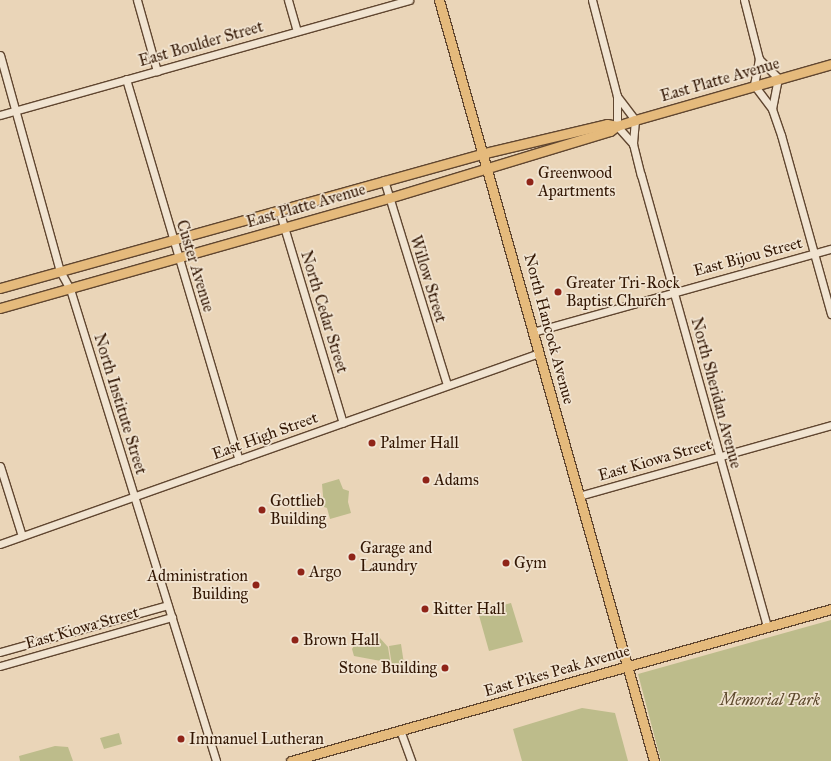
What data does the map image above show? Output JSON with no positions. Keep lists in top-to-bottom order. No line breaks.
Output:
{"streets":{"main road":["East Platte Avenue","North Hancock Avenue","East Pikes Peak Avenue"],"street":["East Boulder Street","East Bijou Street","Custer Avenue","Willow Street","North Cedar Street","North Sheridan Avenue","North Institute Street","East High Street","East Kiowa Street"]},"crossings":[["East Boulder Street","Custer Avenue"],["East Boulder Street","North Institute Street"],["East Platte Avenue","Custer Avenue"],["East Platte Avenue","Willow Street"],["East Platte Avenue","North Cedar Street"],["East Platte Avenue","North Hancock Avenue"],["East Platte Avenue","North Sheridan Avenue"],["East Platte Avenue","North Institute Street"],["East Bijou Street","North Hancock Avenue"],["East Bijou Street","North Sheridan Avenue"],["Custer Avenue","East High Street"],["Willow Street","East High Street"],["North Cedar Street","East High Street"],["North Hancock Avenue","East High Street"],["North Hancock Avenue","East Kiowa Street"],["North Hancock Avenue","East Pikes Peak Avenue"],["North Sheridan Avenue","East Kiowa Street"],["North Sheridan Avenue","East Pikes Peak Avenue"],["North Institute Street","East High Street"],["North Institute Street","East Kiowa Street"]],"parks":["Memorial Park"],"places":["Greenwood Apartments","Greater Tri-Rock Baptist Church","Palmer Hall","Adams","Gottlieb Building","Garage and Laundry","Gym","Argo","Administration Building","Ritter Hall","Brown Hall","Stone Building","Immanuel Lutheran"]}
